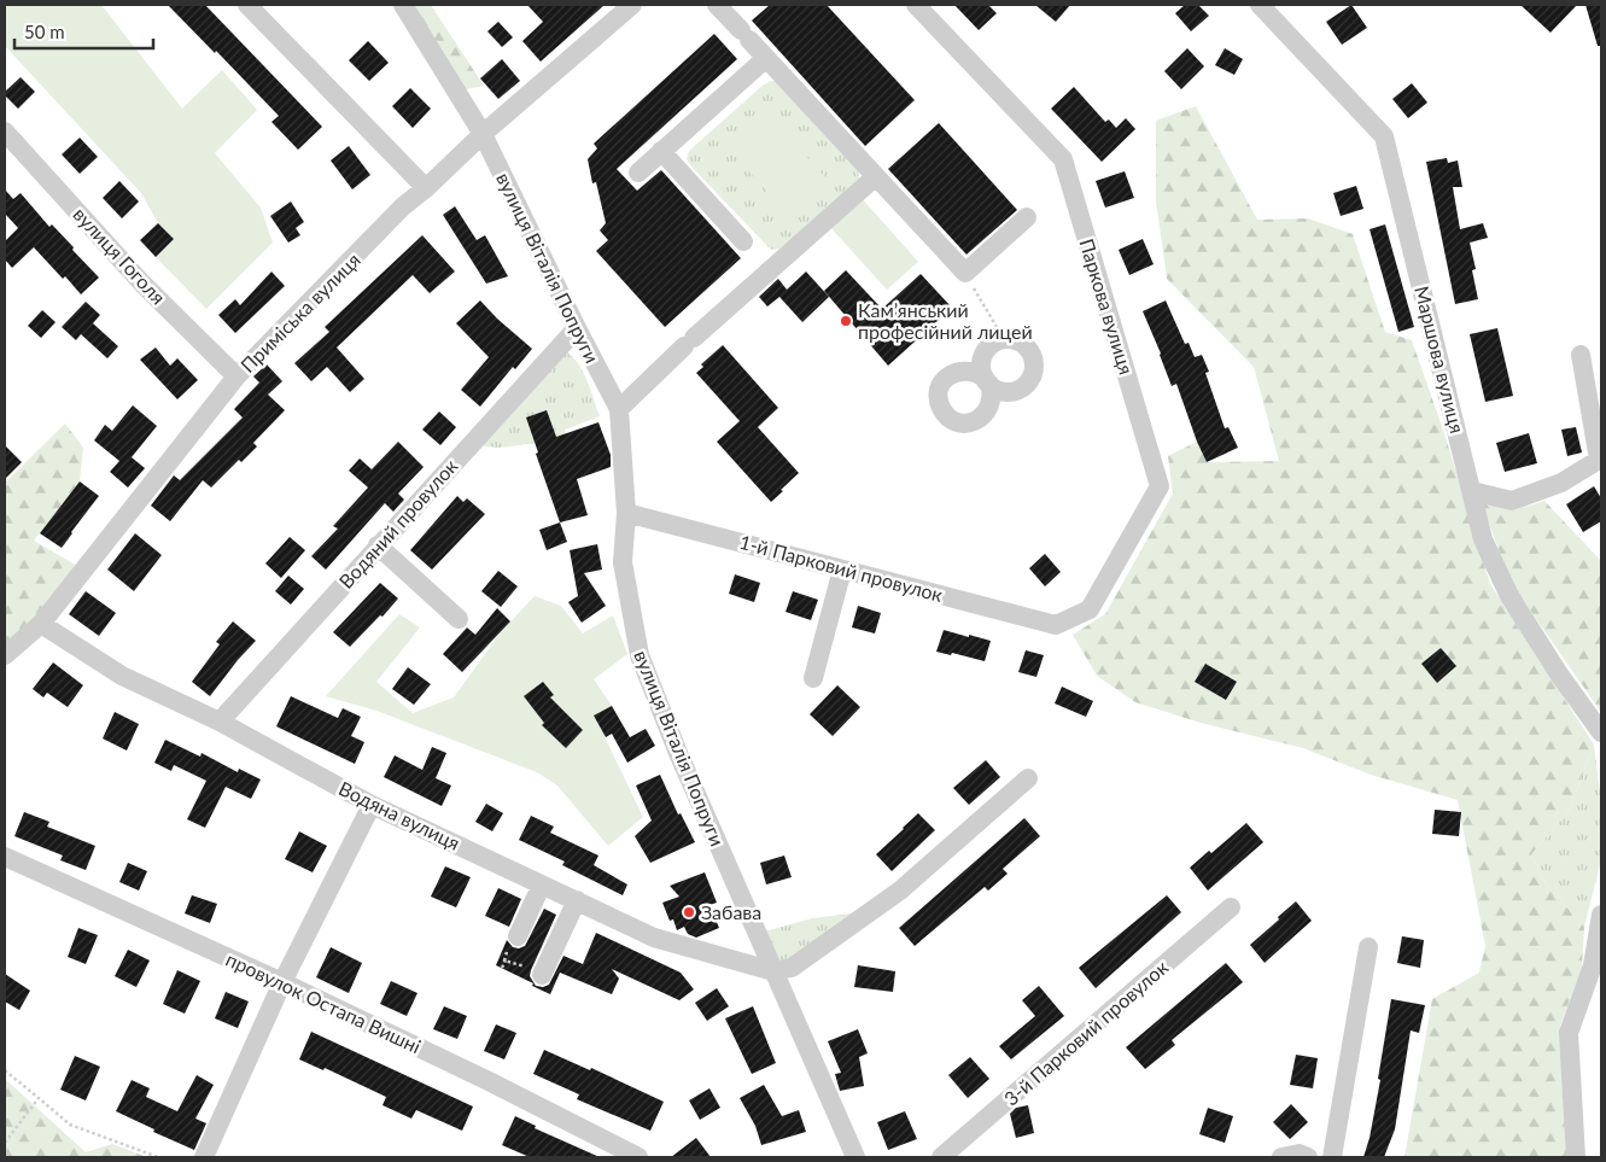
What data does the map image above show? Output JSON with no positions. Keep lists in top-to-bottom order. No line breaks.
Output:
{"streets":{"street":["вулиця Гоголя","вулиця Віталія Попруги","Паркова вулиця","Приміська вулиця","Маршова вулиця","Водяний провулок","1-й Парковий провулок","Водяна вулиця","провулок Остапа Вишні","3-й Парковий провулок"]},"crossings":[["вулиця Гоголя","Приміська вулиця"],["вулиця Віталія Попруги","Приміська вулиця"],["вулиця Віталія Попруги","Водяний провулок"],["вулиця Віталія Попруги","1-й Парковий провулок"],["вулиця Віталія Попруги","Водяна вулиця"],["Паркова вулиця","1-й Парковий провулок"],["Приміська вулиця","Водяна вулиця"],["Водяний провулок","Водяна вулиця"]],"places":["Кам’янський професійний лицей","Забава"],"scale_bar":"50 m"}
